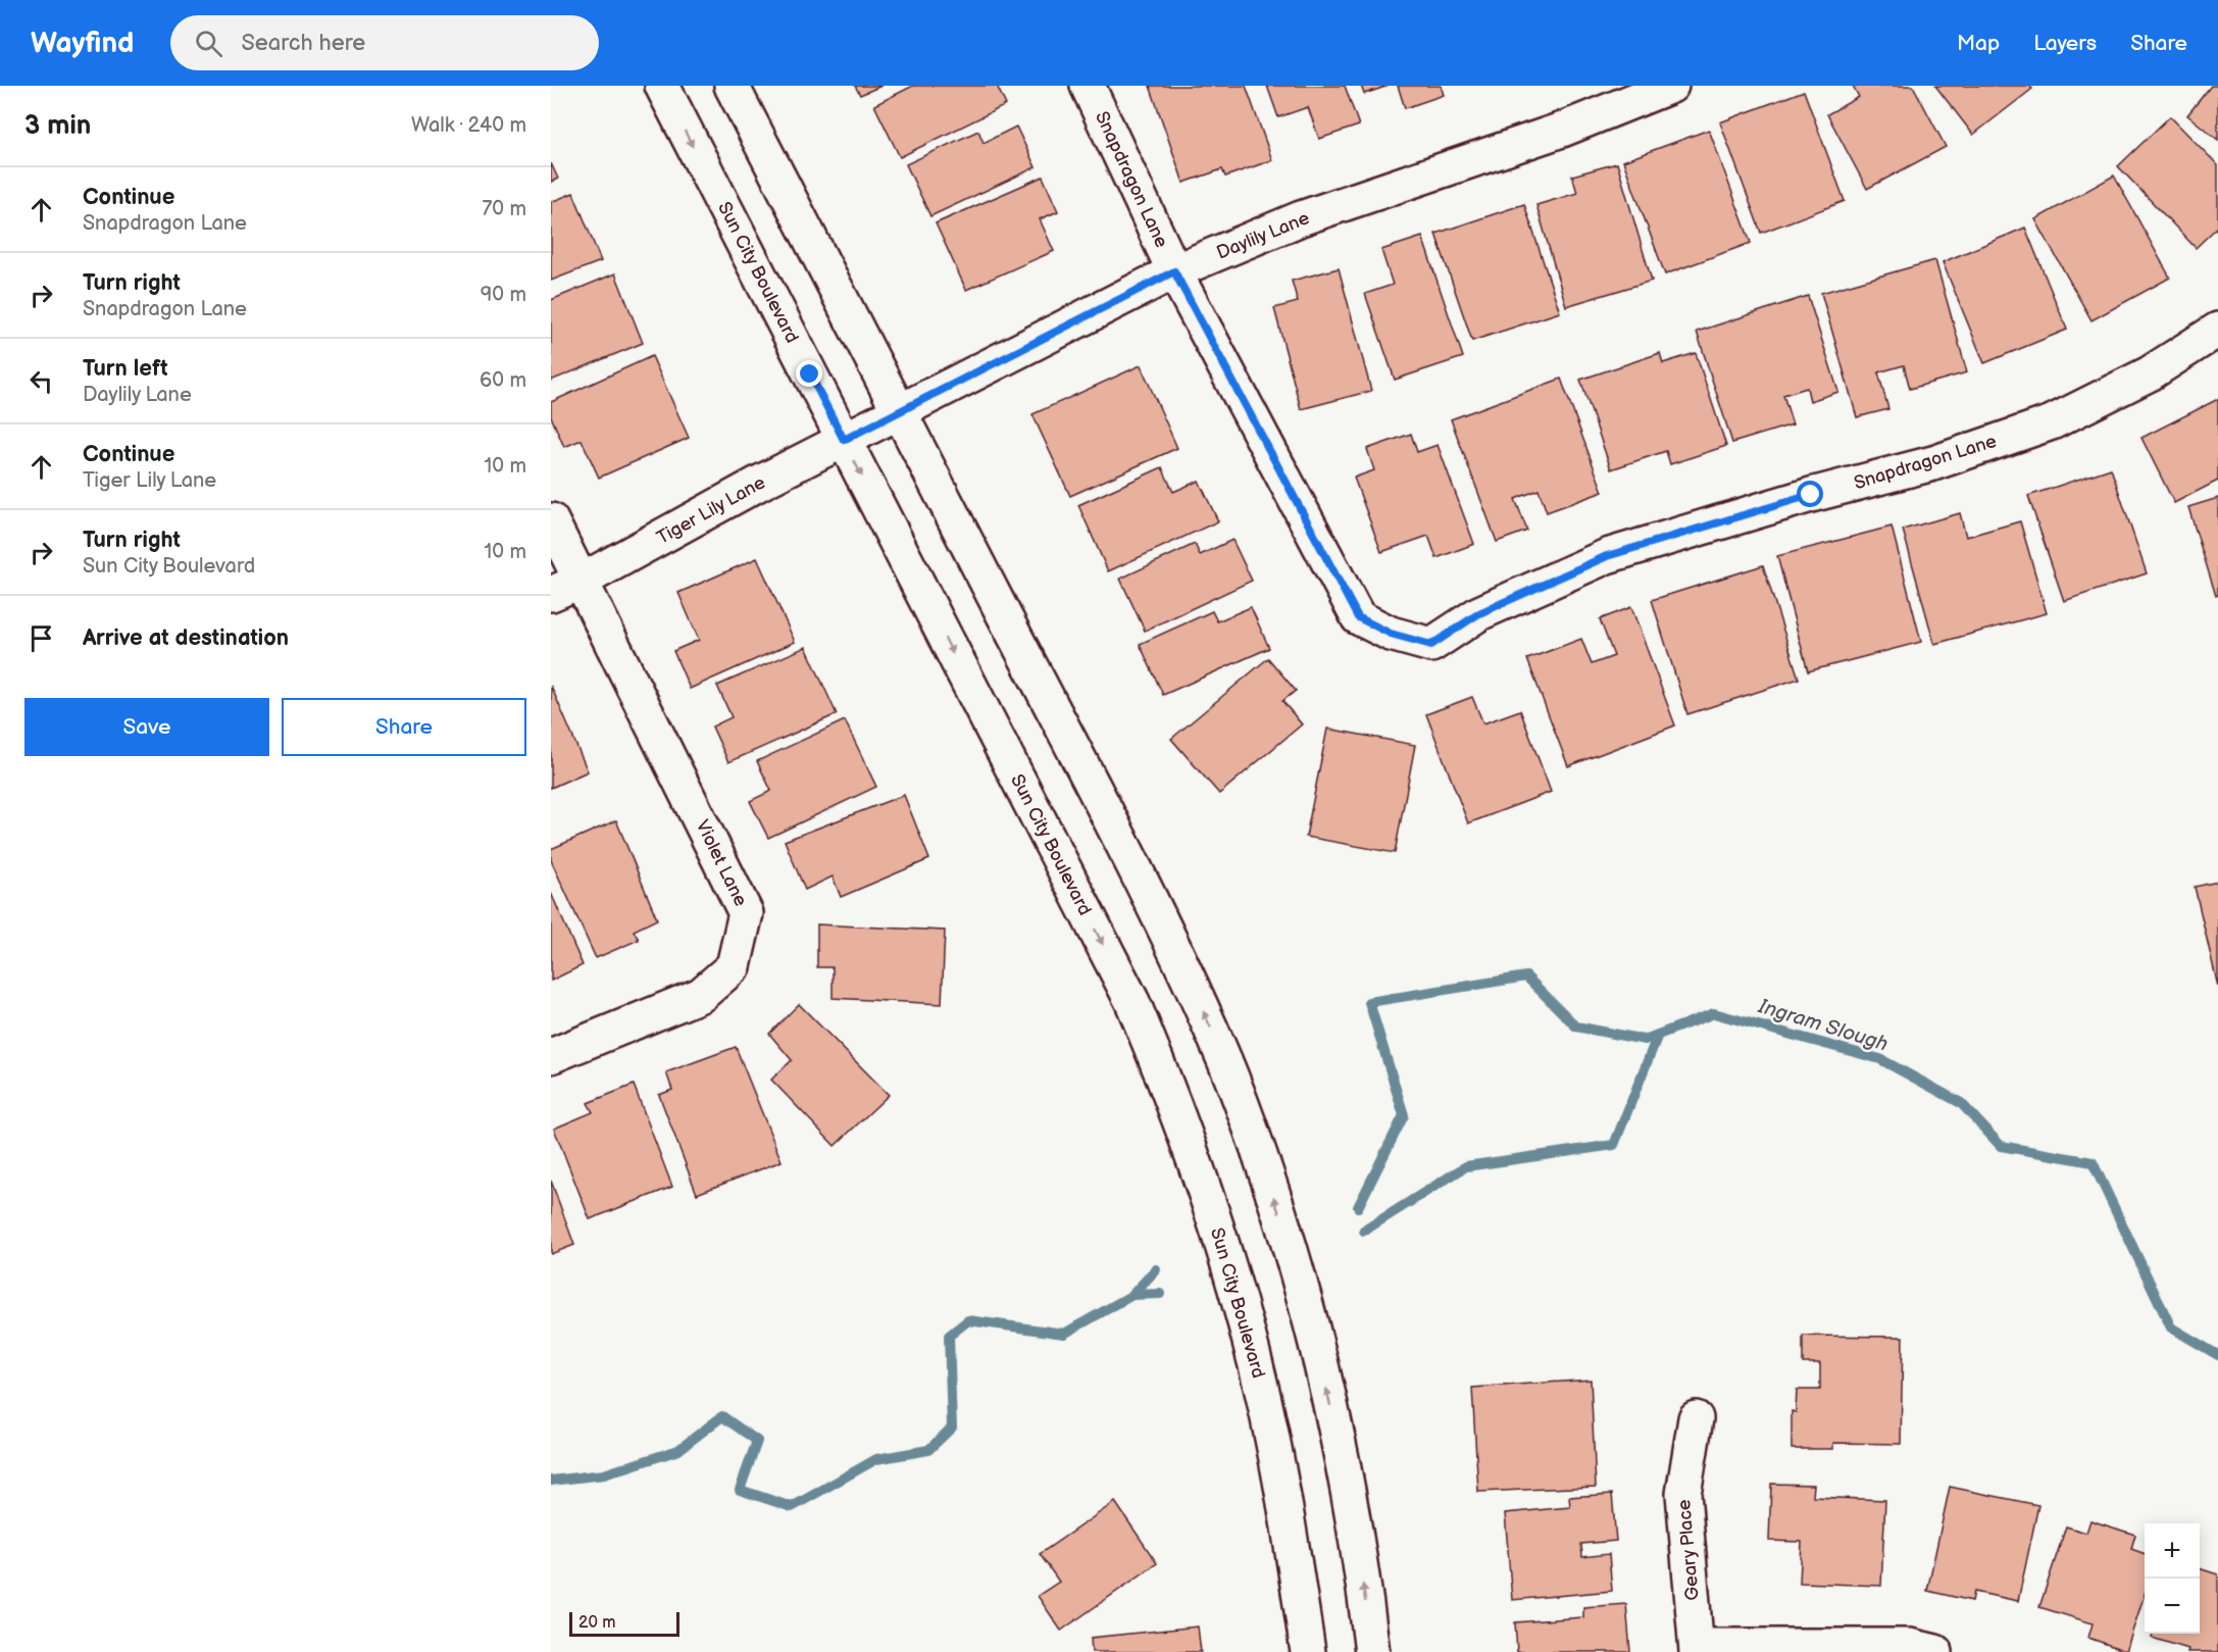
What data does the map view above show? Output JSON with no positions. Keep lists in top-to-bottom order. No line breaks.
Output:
{"streets":{"street":["Snapdragon Lane","Daylily Lane","Sun City Boulevard","Tiger Lily Lane","Violet Lane","Geary Place"]},"crossings":[["Snapdragon Lane","Daylily Lane"],["Daylily Lane","Sun City Boulevard"],["Daylily Lane","Tiger Lily Lane"],["Sun City Boulevard","Tiger Lily Lane"],["Tiger Lily Lane","Violet Lane"]],"water":["Ingram Slough"],"scale_bar":"20 m","page":{"header":"Wayfind","search":"Search here","nav":["Map","Layers","Share"],"heading":["3 min","Walk · 240 m"],"list":[["Continue","Snapdragon Lane","70 m"],["Turn right","Snapdragon Lane","90 m"],["Turn left","Daylily Lane","60 m"],["Continue","Tiger Lily Lane","10 m"],["Turn right","Sun City Boulevard","10 m"],"Arrive at destination"],"buttons":["Save","Share"],"map_buttons":["+","−"],"scale":"20 m"}}
